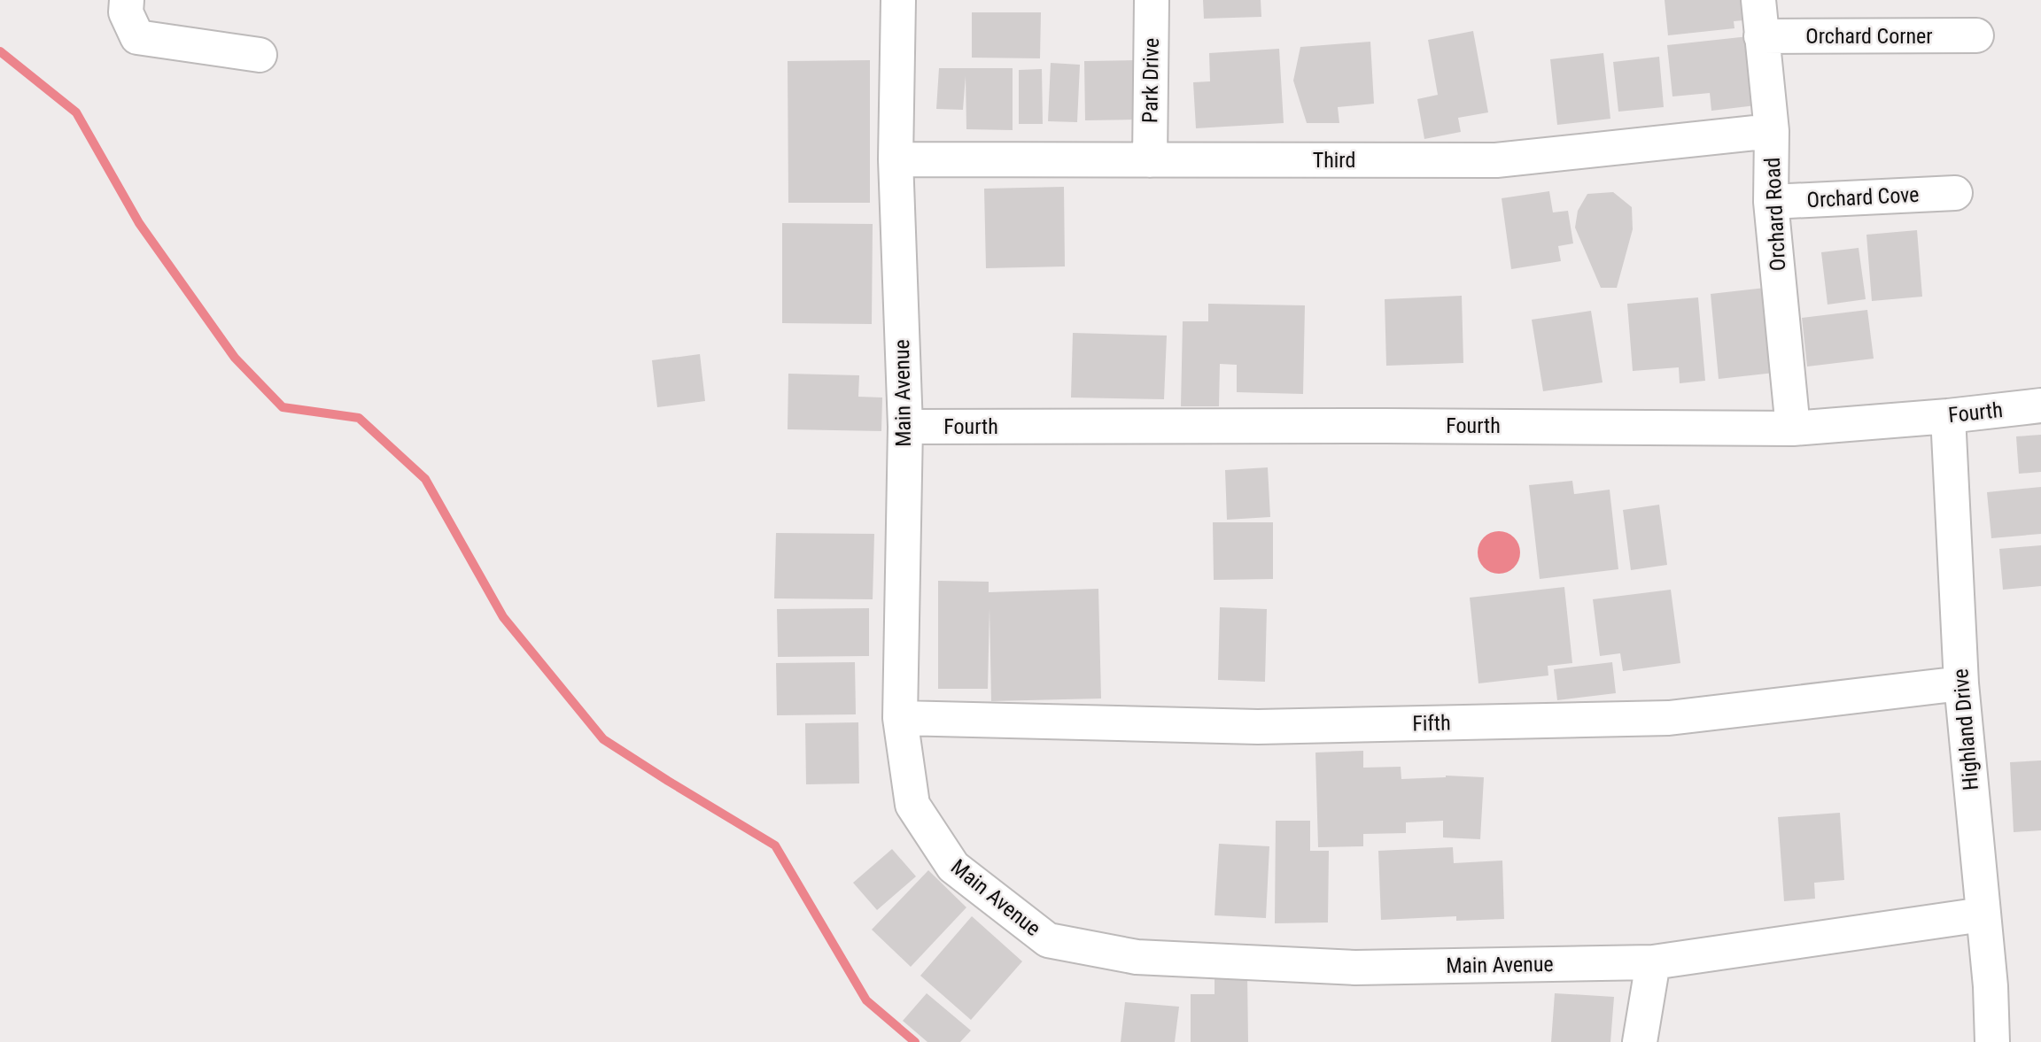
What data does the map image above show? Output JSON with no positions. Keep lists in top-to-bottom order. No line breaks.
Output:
{"streets":{"street":["Orchard Corner","Park Drive","Third","Orchard Cove","Orchard Road","Main Avenue","Fourth","Fifth","Highland Drive"]},"crossings":[["Orchard Corner","Orchard Road"],["Park Drive","Third"],["Third","Orchard Road"],["Third","Main Avenue"],["Orchard Cove","Orchard Road"],["Orchard Road","Fourth"],["Main Avenue","Fourth"],["Main Avenue","Fifth"],["Main Avenue","Highland Drive"],["Fourth","Highland Drive"],["Fifth","Highland Drive"]]}
